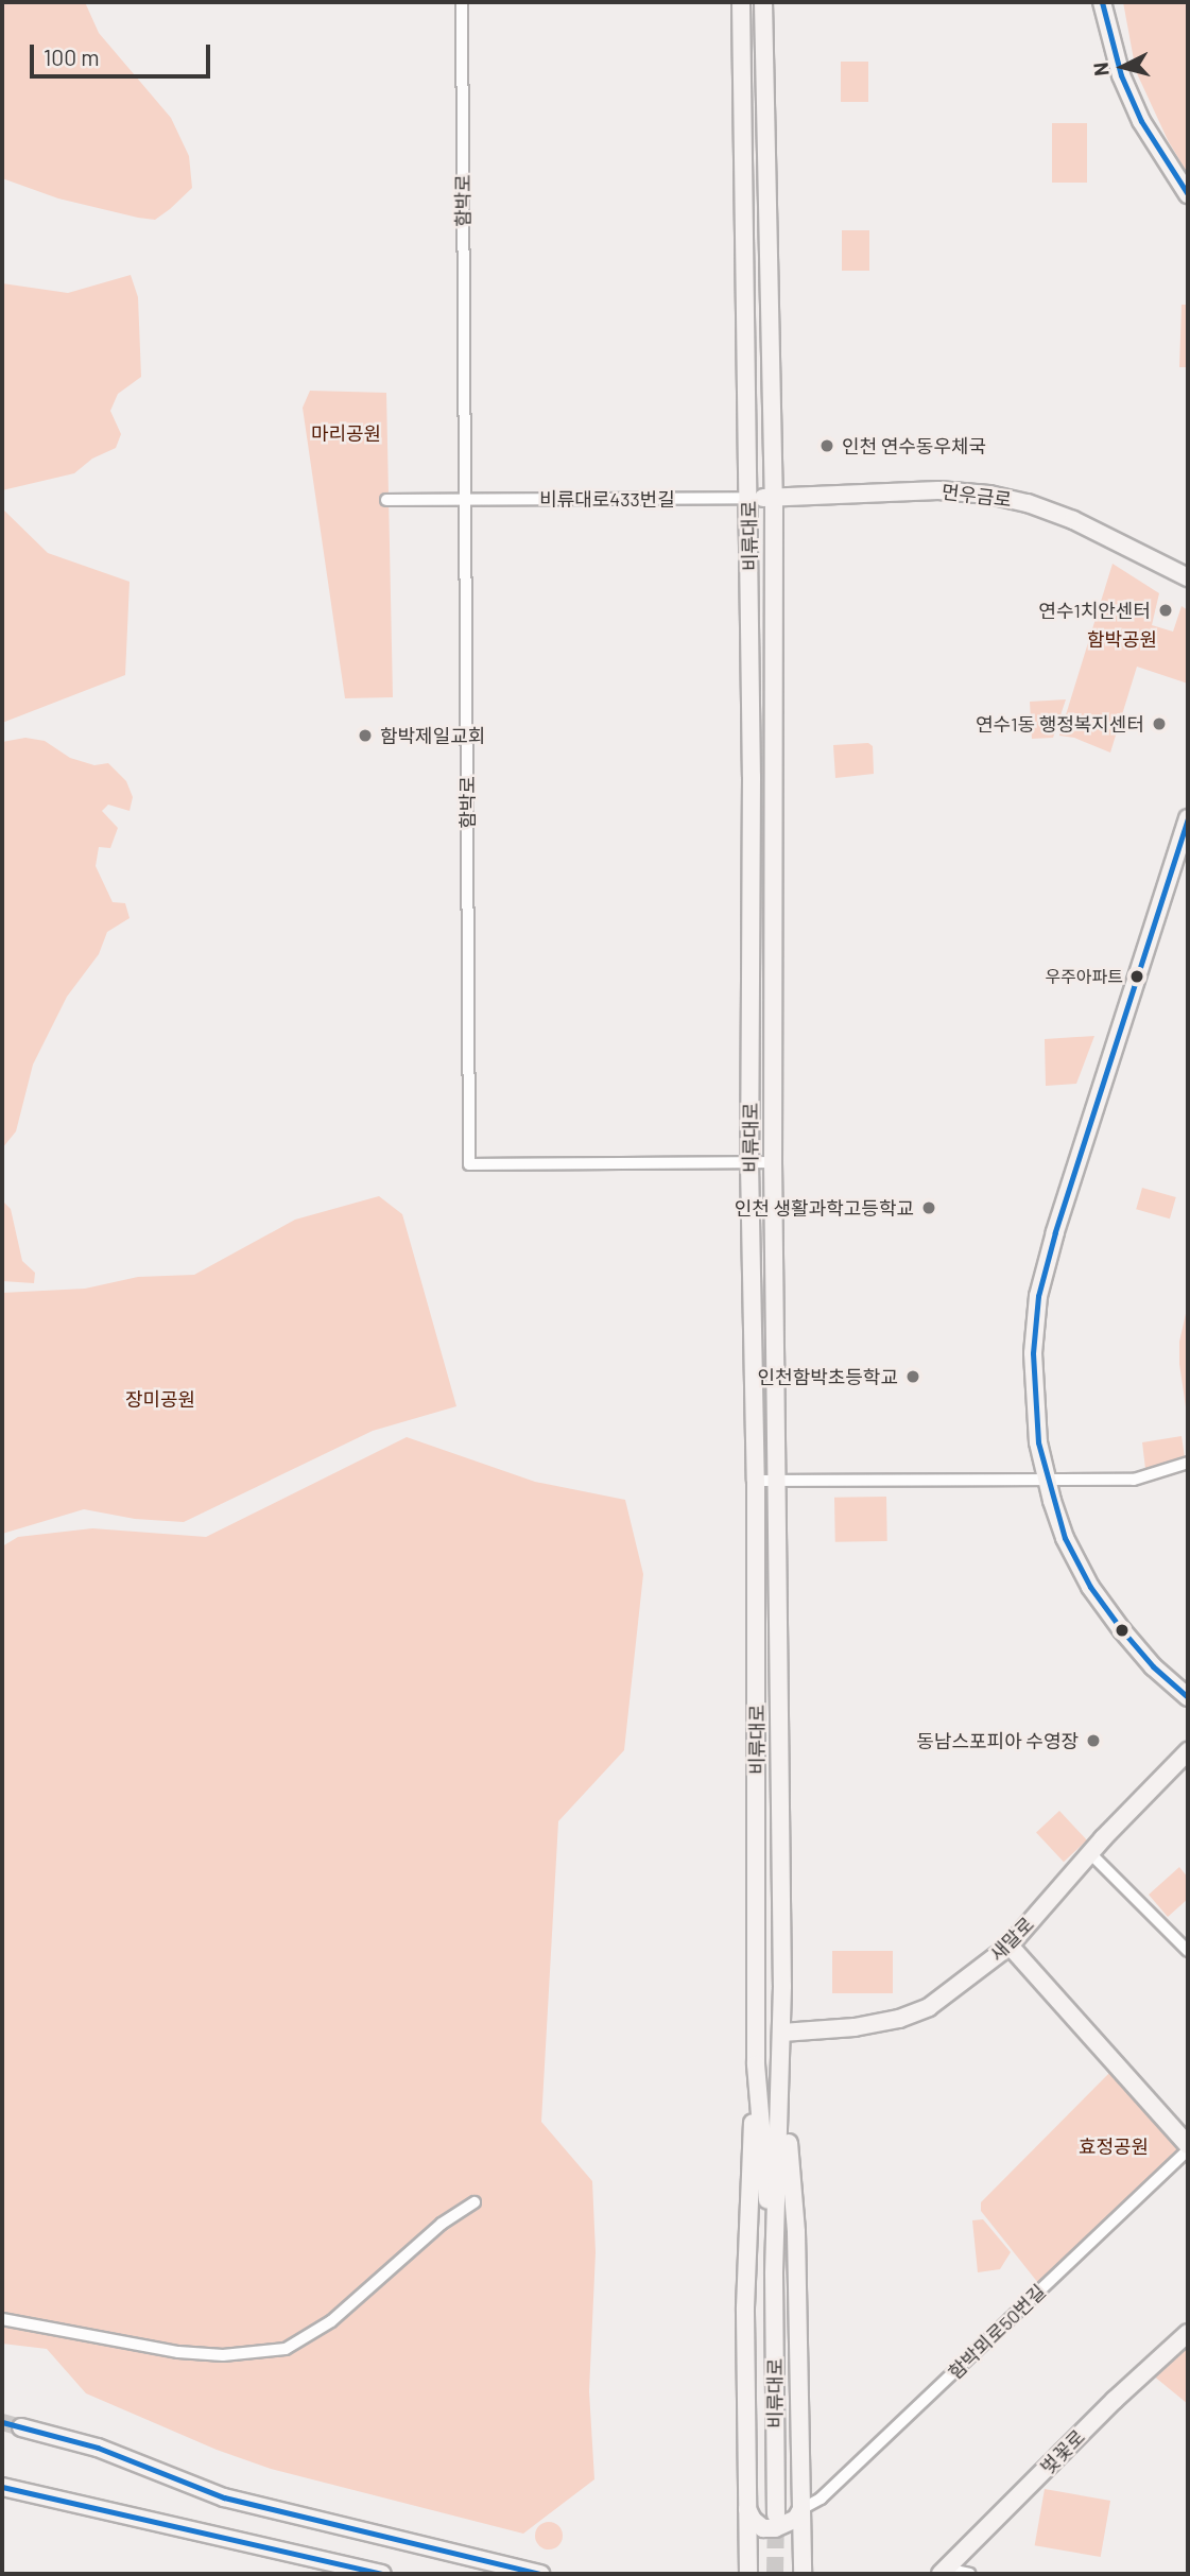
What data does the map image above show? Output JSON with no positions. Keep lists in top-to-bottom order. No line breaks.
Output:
{"streets":{"main road":["먼우금로","비류대로","새말로","벚꽃로"],"street":["함박로","비류대로433번길","함박뫼로50번길"]},"crossings":[["함박로","비류대로433번길"],["함박로","비류대로"],["먼우금로","비류대로433번길"],["먼우금로","비류대로"],["비류대로433번길","비류대로"],["비류대로","새말로"]],"parks":["마리공원","함박공원","장미공원","효정공원"],"places":["인천 연수동우체국","연수1치안센터","연수1동 행정복지센터","함박제일교회","우주아파트","인천 생활과학고등학교","인천함박초등학교","동남스포피아 수영장"],"scale_bar":"100 m","north":"left"}
